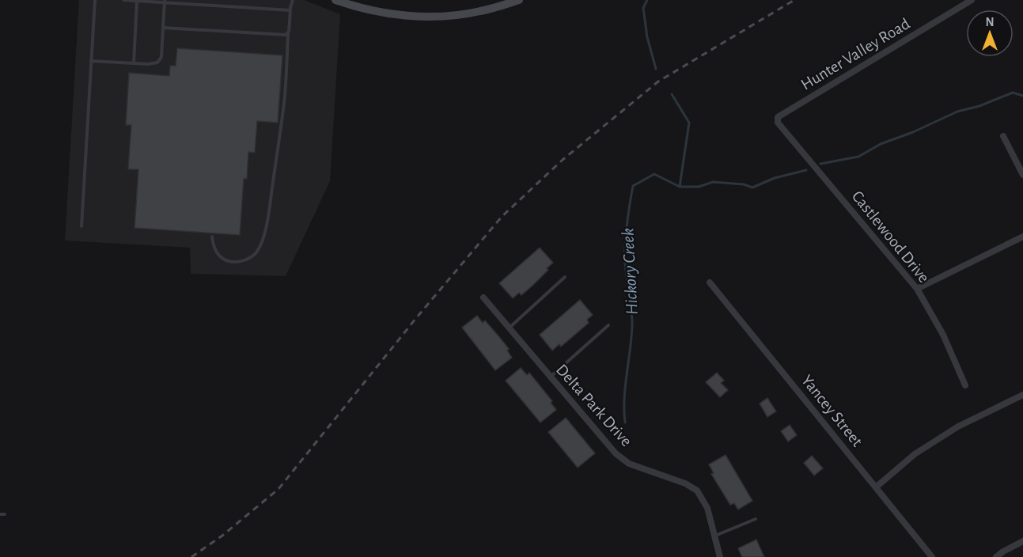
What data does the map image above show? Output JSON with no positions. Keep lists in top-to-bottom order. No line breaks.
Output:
{"streets":{"street":["Hunter Valley Road","Castlewood Drive","Delta Park Drive","Yancey Street"]},"crossings":[["Hunter Valley Road","Castlewood Drive"]],"water":["Hickory Creek"],"north":"top"}
